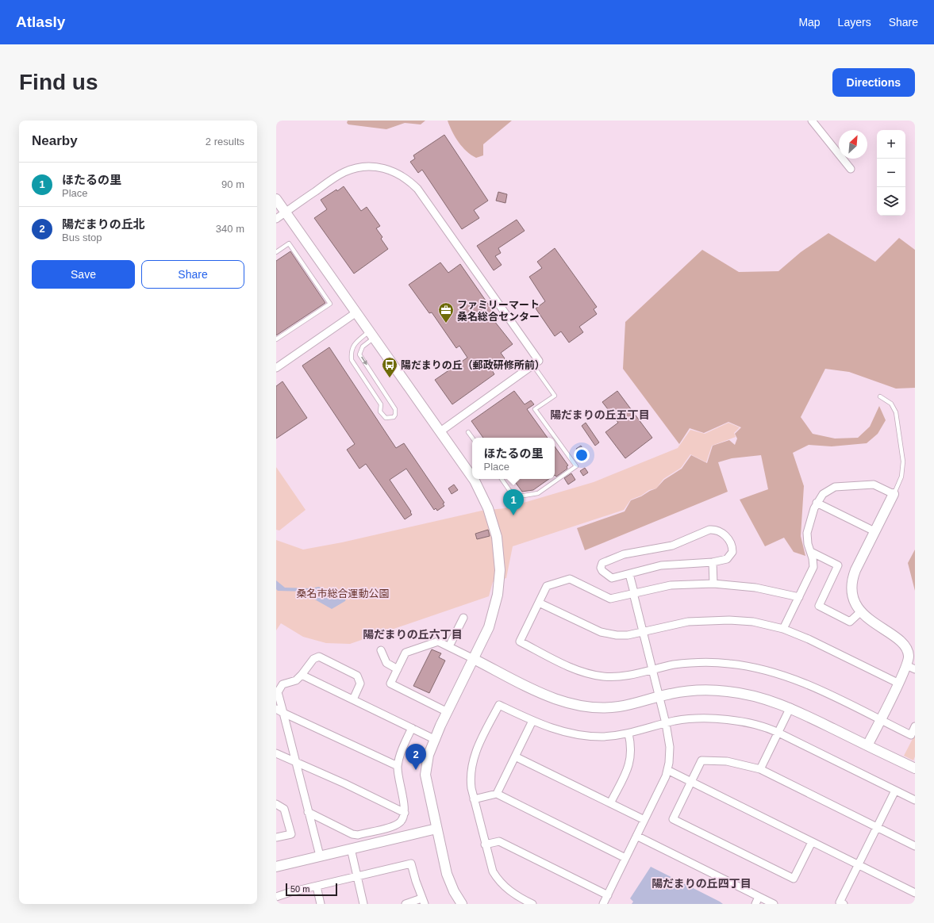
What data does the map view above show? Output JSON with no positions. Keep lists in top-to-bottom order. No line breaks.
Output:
{"districts":["陽だまりの丘五丁目","陽だまりの丘六丁目","陽だまりの丘四丁目"],"parks":["桑名市総合運動公園"],"places":{"office":["ファミリーマート 桑名総合センター"],"bus stop":["陽だまりの丘（郵政研修所前）"]},"scale_bar":"50 m","north":"top right","page":{"header":"Atlasly","nav":["Map","Layers","Share"],"buttons":["Directions",["Save","Share"]],"title":"Find us","heading":["Nearby","2 results"],"map_buttons":["+","−"],"list":[{"mark":"1","name":"ほたるの里","note":"Place","value":"90 m"},{"mark":"2","name":"陽だまりの丘北","note":"Bus stop","value":"340 m"}],"popup":["ほたるの里","Place"],"pins":["1","2"],"scale":"50 m"}}
